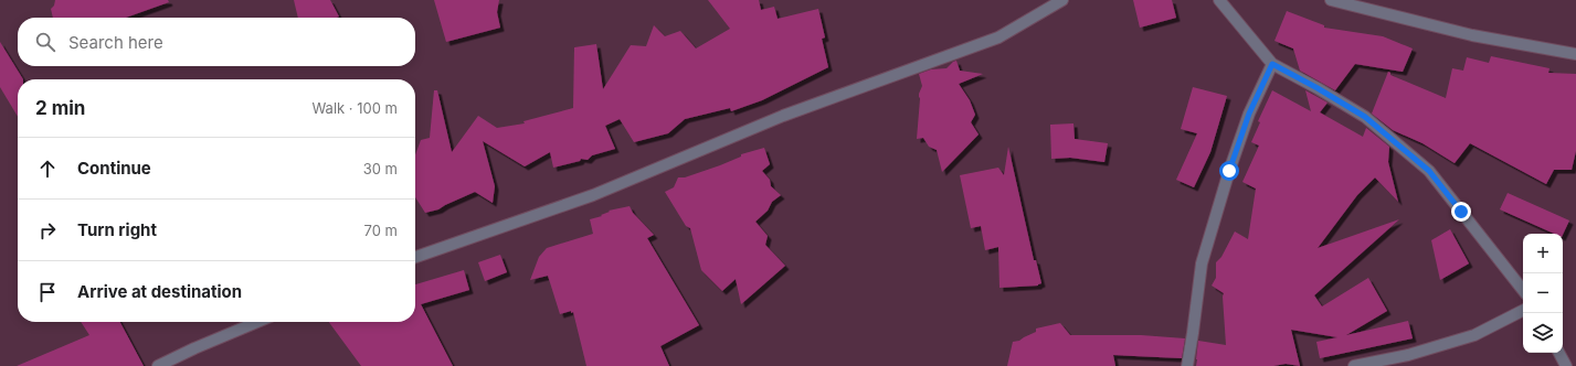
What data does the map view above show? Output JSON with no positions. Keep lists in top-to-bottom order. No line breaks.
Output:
{"page":{"search":"Search here","heading":["2 min","Walk · 100 m"],"list":[["Continue","30 m"],["Turn right","70 m"],"Arrive at destination"],"map_buttons":["+","−"]}}
